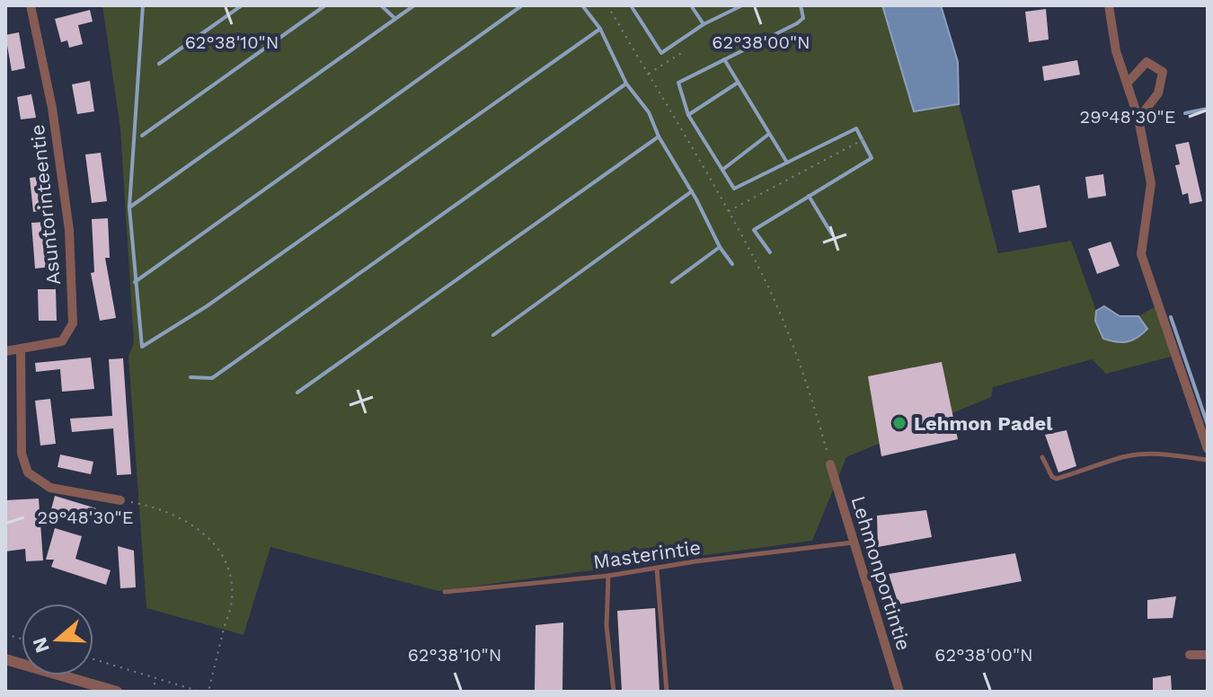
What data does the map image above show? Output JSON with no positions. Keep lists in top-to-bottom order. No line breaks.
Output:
{"streets":{"street":["Asuntorinteentie","Lehmonportintie"],"lane":["Masterintie"]},"crossings":[["Masterintie","Lehmonportintie"]],"places":["Lehmon Padel"],"north":"left","coordinates":["62°38'10\"N","62°38'00\"N","29°48'30\"E"]}
